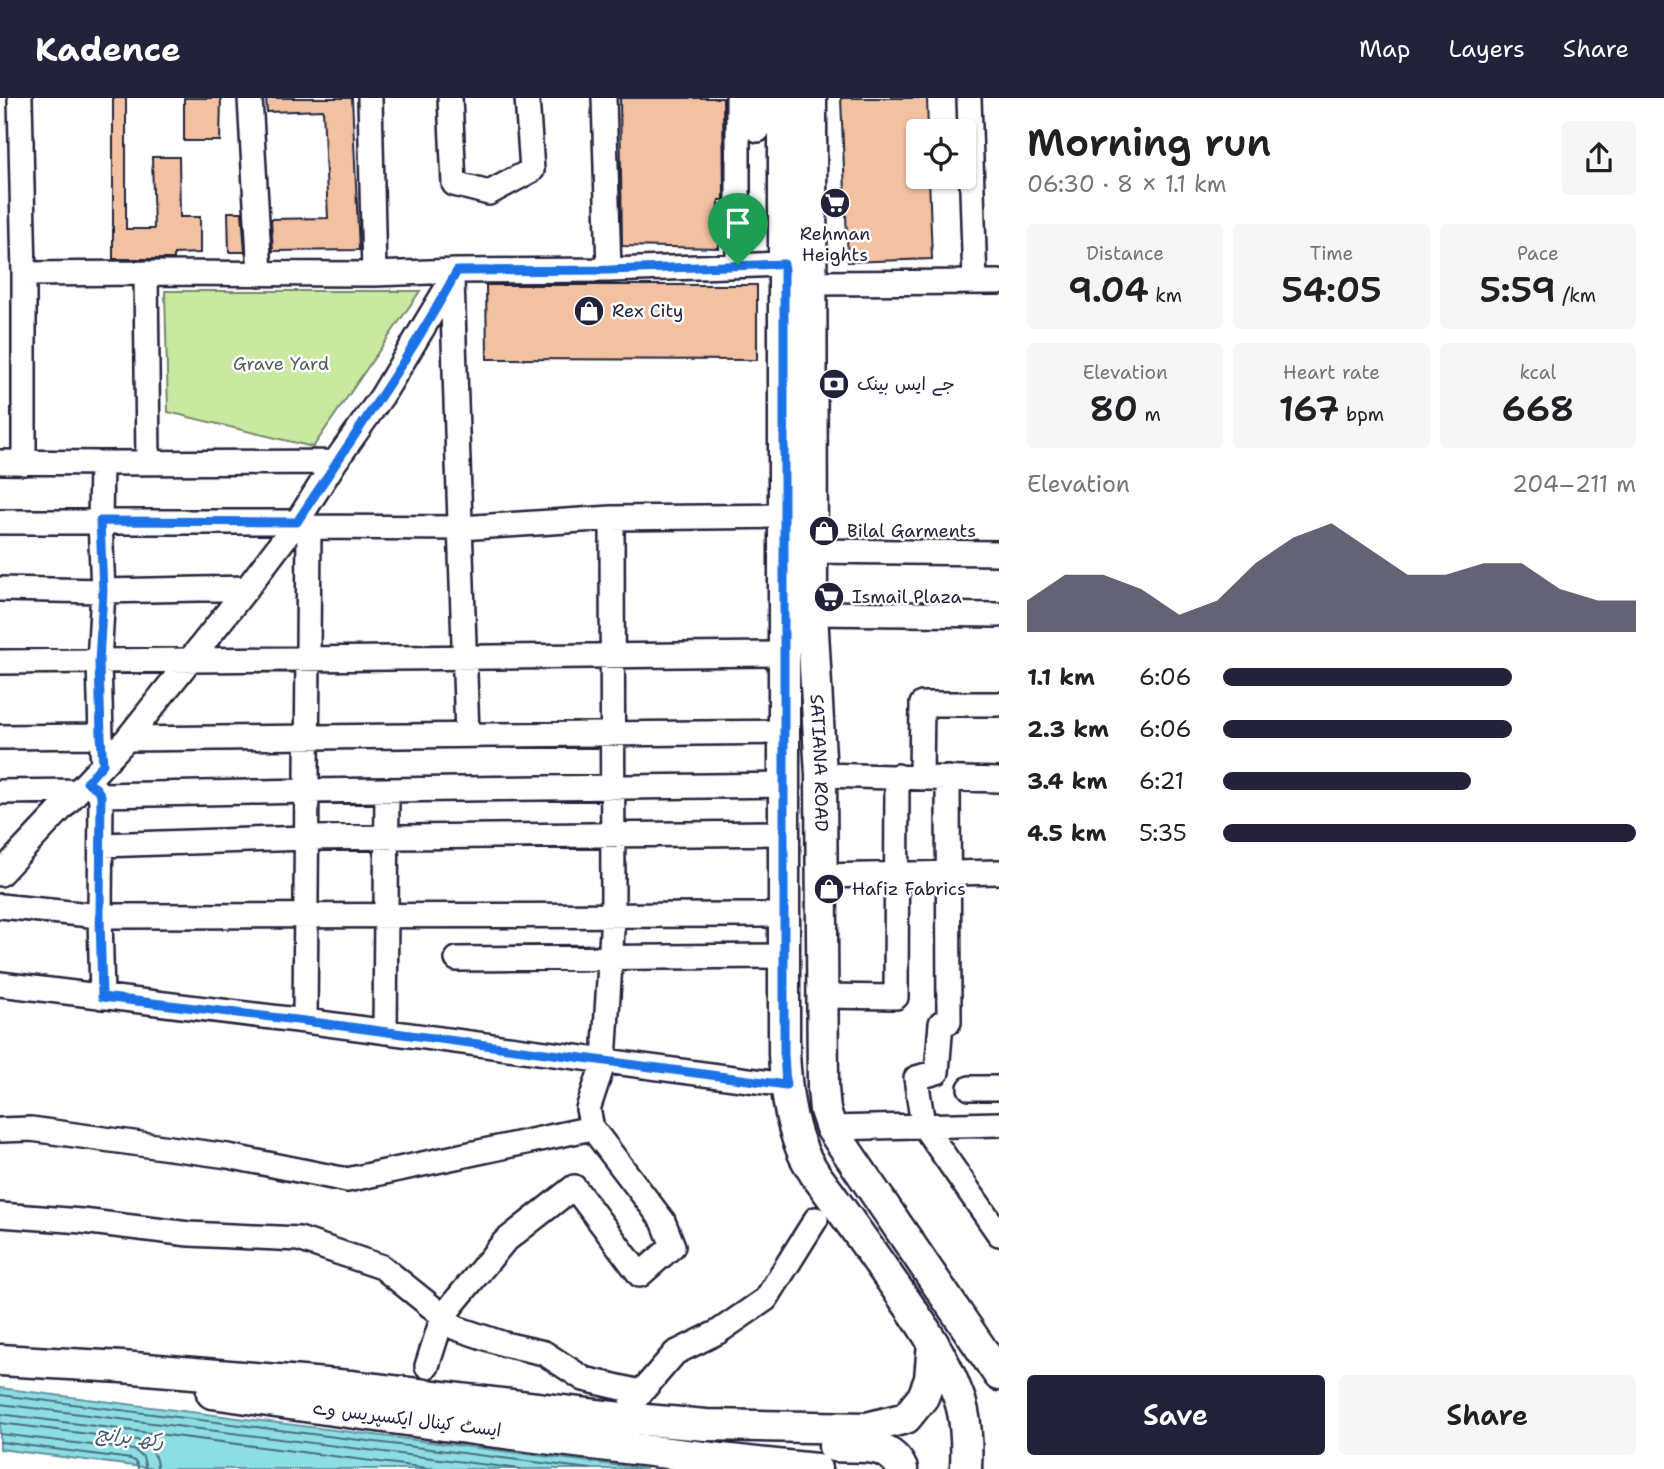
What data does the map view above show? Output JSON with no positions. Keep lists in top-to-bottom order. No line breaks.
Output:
{"streets":{"main road":["SATIANA ROAD","ایسٹ کینال ایکسپریس وے"]},"water":["رکھ برانچ"],"parks":["Grave Yard"],"places":{"supermarket":["Rehman Heights","Ismail Plaza"],"shop":["Rex City","Bilal Garments","Hafiz Fabrics"],"bank":["جے ایس بینک"]},"page":{"header":"Kadence","nav":["Map","Layers","Share"],"heading":["Morning run","06:30 · 8 × 1.1 km"],"stats":[["Distance","9.04 km"],["Time","54:05"],["Pace","5:59 /km"],["Elevation","80 m"],["Heart rate","167 bpm"],["kcal","668"]],"chart":["Elevation","204–211 m"],"list":[{"name":"1.1 km","note":"6:06"},{"name":"2.3 km","note":"6:06"},{"name":"3.4 km","note":"6:21"},{"name":"4.5 km","note":"5:35"}],"buttons":["Save","Share"]}}
